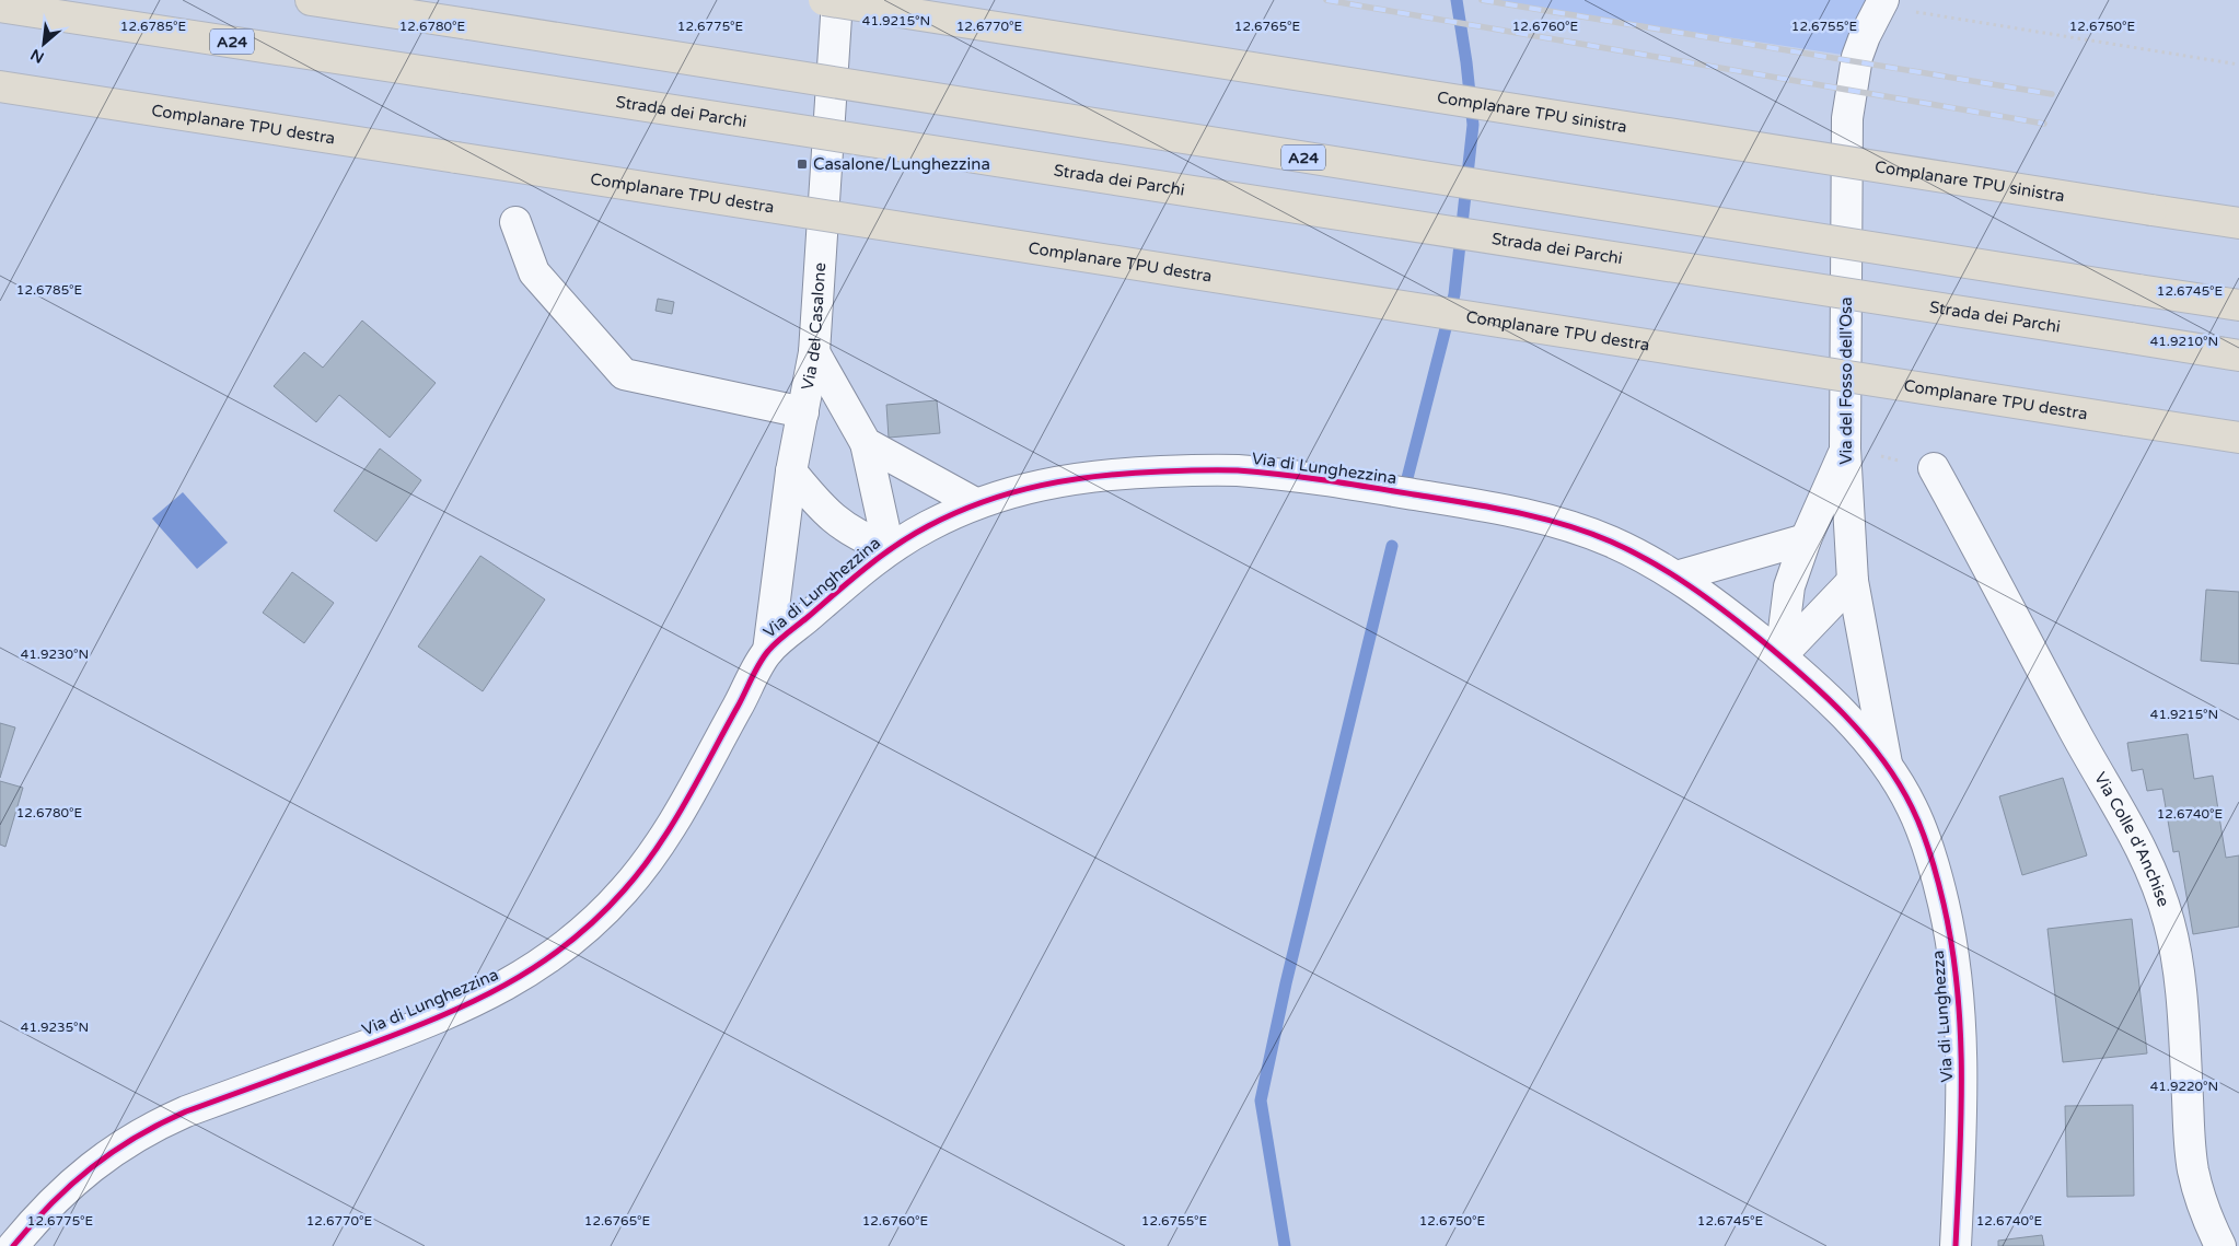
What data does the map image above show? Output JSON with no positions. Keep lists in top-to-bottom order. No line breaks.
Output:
{"streets":{"highway":["A24","Strada dei Parchi","Complanare TPU sinistra","Complanare TPU destra"],"street":["Via del Casalone","Via del Fosso dell'Osa","Via di Lunghezzina","Via Colle d'Anchise","Via di Lunghezza"]},"crossings":[["Via del Casalone","Via di Lunghezzina"],["Via del Fosso dell'Osa","Via di Lunghezzina"],["Via del Fosso dell'Osa","Via di Lunghezza"],["Via di Lunghezzina","Via di Lunghezza"]],"places":{"transit":["Casalone/Lunghezzina"]},"north":"bottom left","coordinates":["41.9215°N","12.6785°E","12.6780°E","12.6775°E","12.6770°E","12.6765°E","12.6760°E","12.6755°E","12.6750°E","12.6745°E","41.9210°N","41.9230°N","12.6740°E","41.9235°N","41.9220°N"]}
